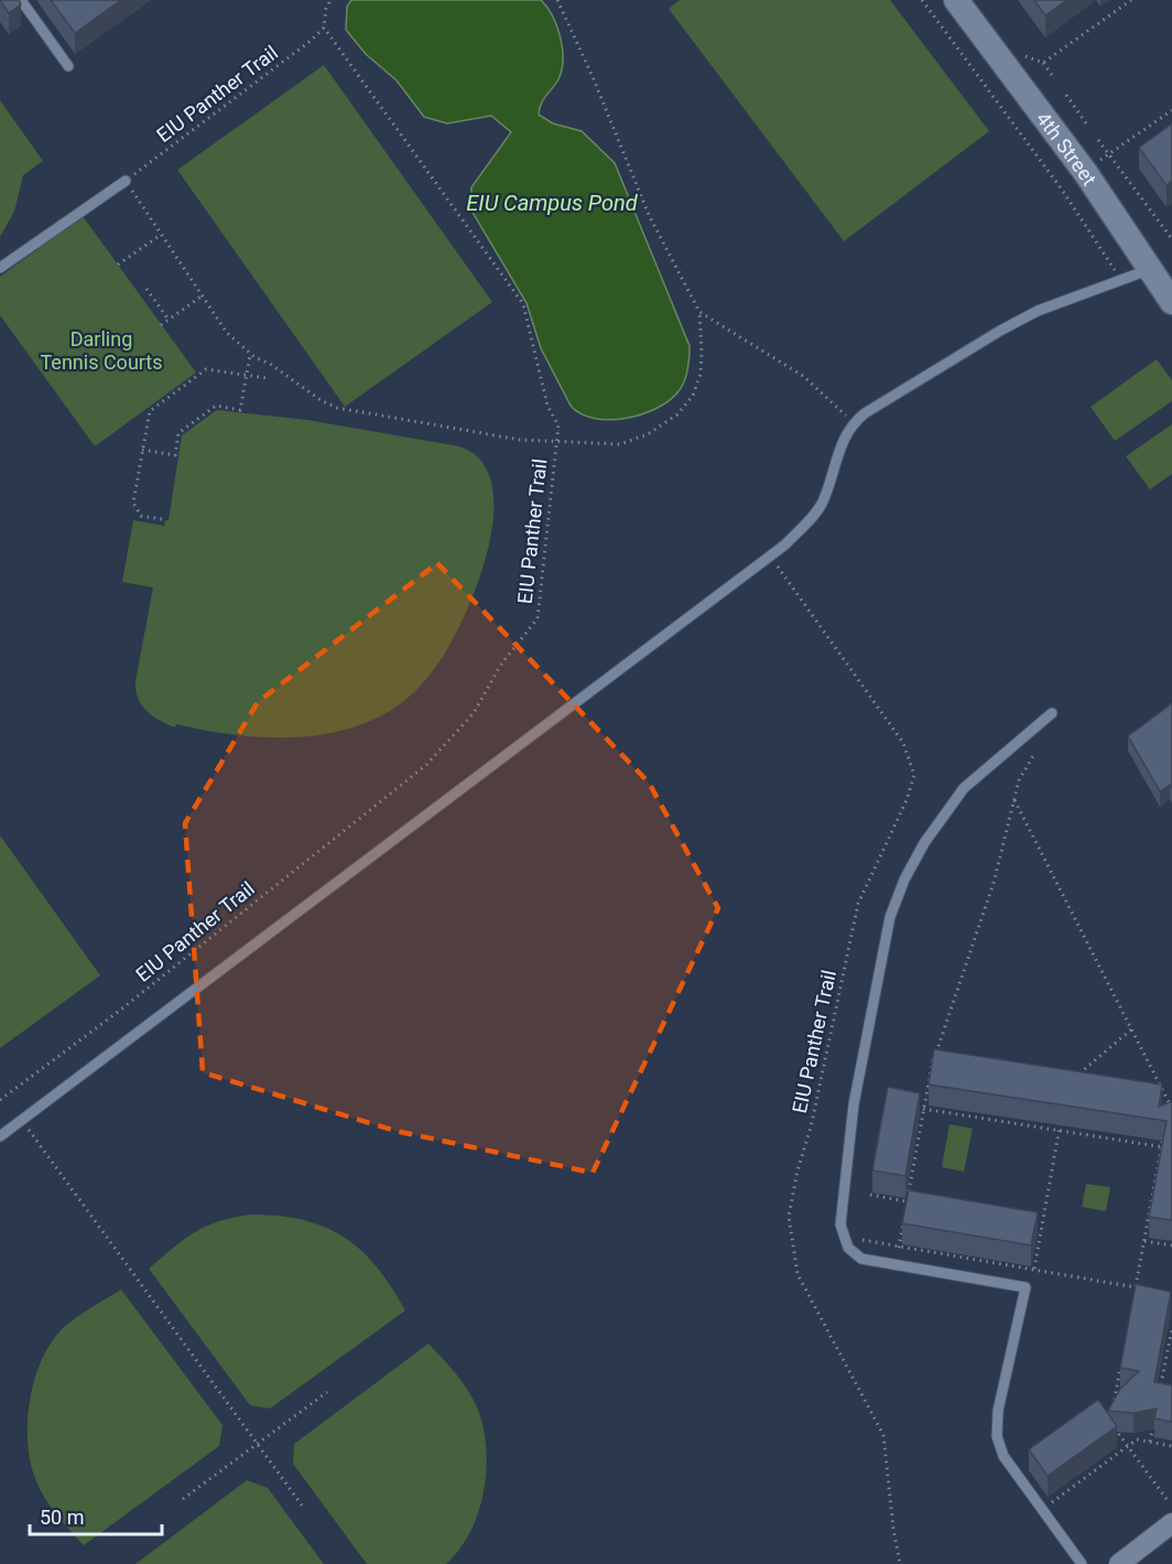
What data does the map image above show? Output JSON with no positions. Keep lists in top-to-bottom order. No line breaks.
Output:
{"streets":{"street":["4th Street"],"path":["EIU Panther Trail"]},"water":["EIU Campus Pond"],"parks":["Darling Tennis Courts"],"scale_bar":"50 m"}
